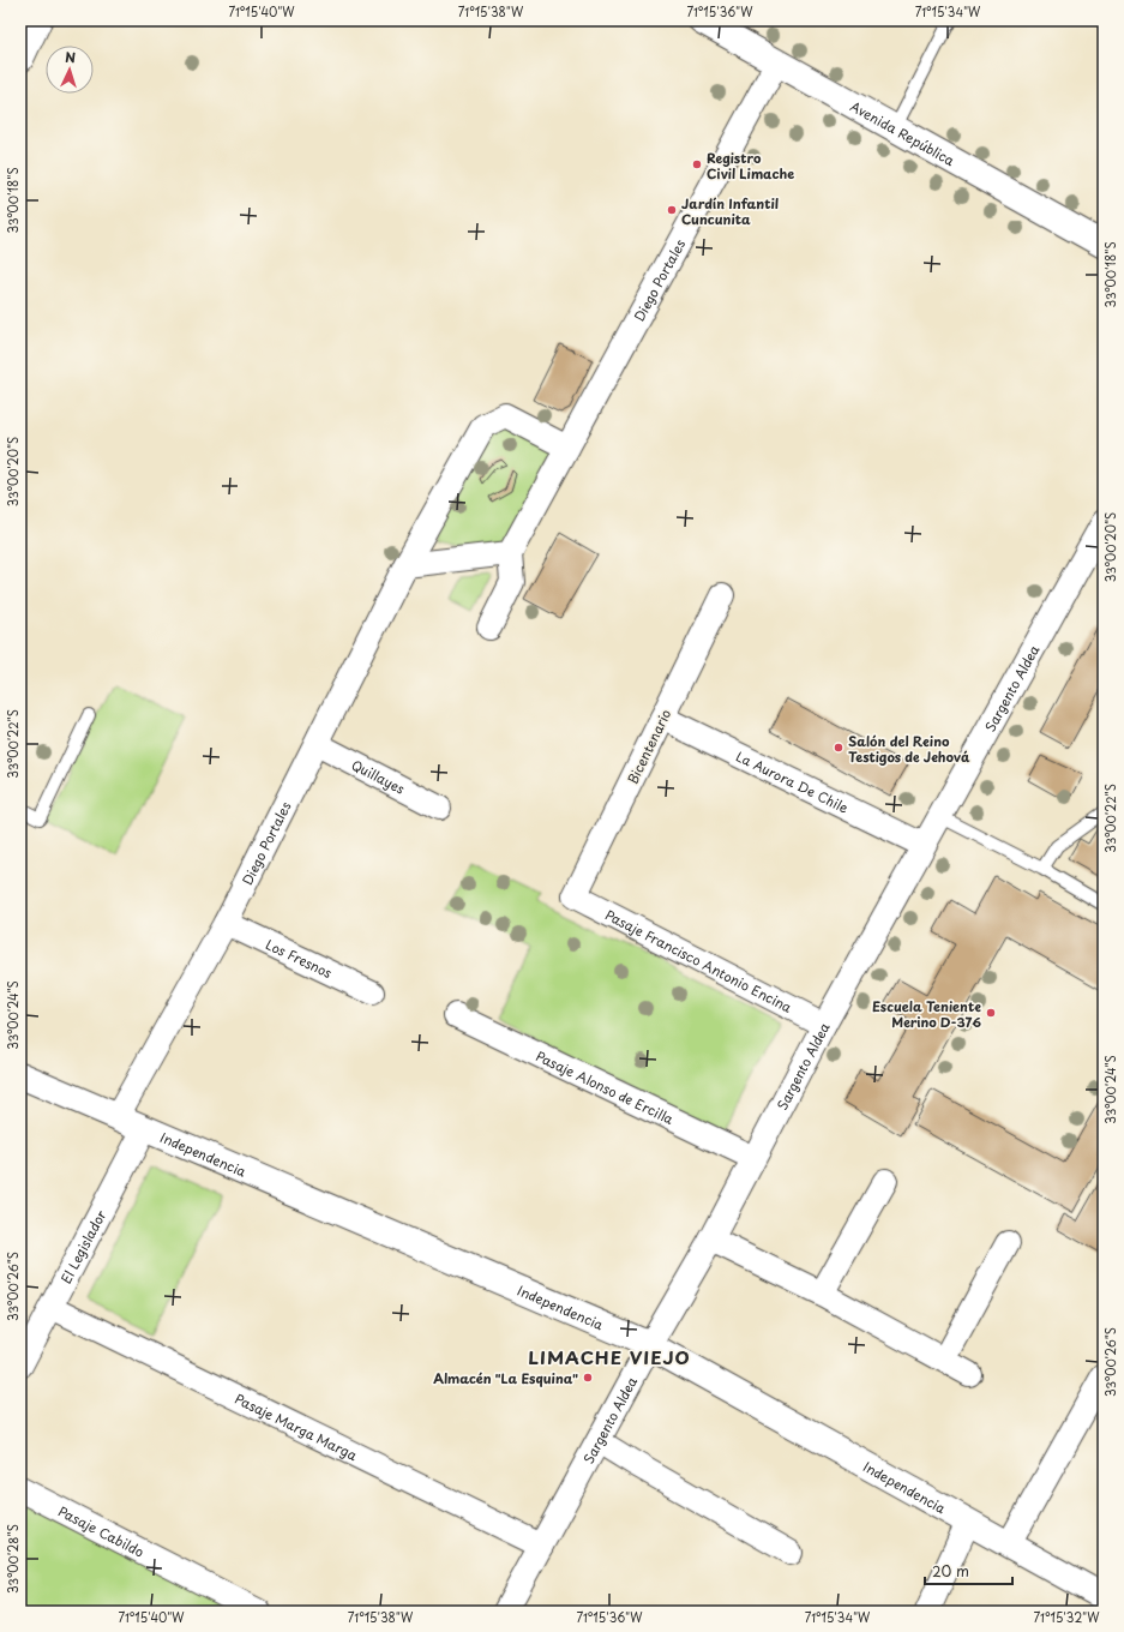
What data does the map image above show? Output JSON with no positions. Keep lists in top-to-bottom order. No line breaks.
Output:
{"streets":{"main road":["Avenida República","Independencia"],"street":["Diego Portales","Sargento Aldea","Bicentenario","Quillayes","La Aurora De Chile","Los Fresnos","Pasaje Francisco Antonio Encina","Pasaje Alonso de Ercilla","El Legislador","Pasaje Marga Marga","Pasaje Cabildo"]},"crossings":[["Avenida República","Diego Portales"],["Diego Portales","Quillayes"],["Diego Portales","Los Fresnos"],["Diego Portales","Independencia"],["Sargento Aldea","La Aurora De Chile"],["Sargento Aldea","Pasaje Francisco Antonio Encina"],["Sargento Aldea","Pasaje Alonso de Ercilla"],["Sargento Aldea","Independencia"],["Sargento Aldea","Pasaje Marga Marga"],["Bicentenario","La Aurora De Chile"],["Bicentenario","Pasaje Francisco Antonio Encina"],["Independencia","El Legislador"],["El Legislador","Pasaje Marga Marga"]],"districts":["LIMACHE VIEJO"],"places":["Registro Civil Limache","Jardín Infantil Cuncunita","Salón del Reino Testigos de Jehová","Escuela Teniente Merino D-376","Almacén \"La Esquina\""],"scale_bar":"20 m","north":"top","coordinates":["71°15'40\"W","71°15'38\"W","71°15'36\"W","71°15'34\"W","33°00'18\"S","33°00'20\"S","33°00'22\"S","33°00'24\"S","33°00'26\"S","33°00'28\"S","71°15'32\"W"]}
